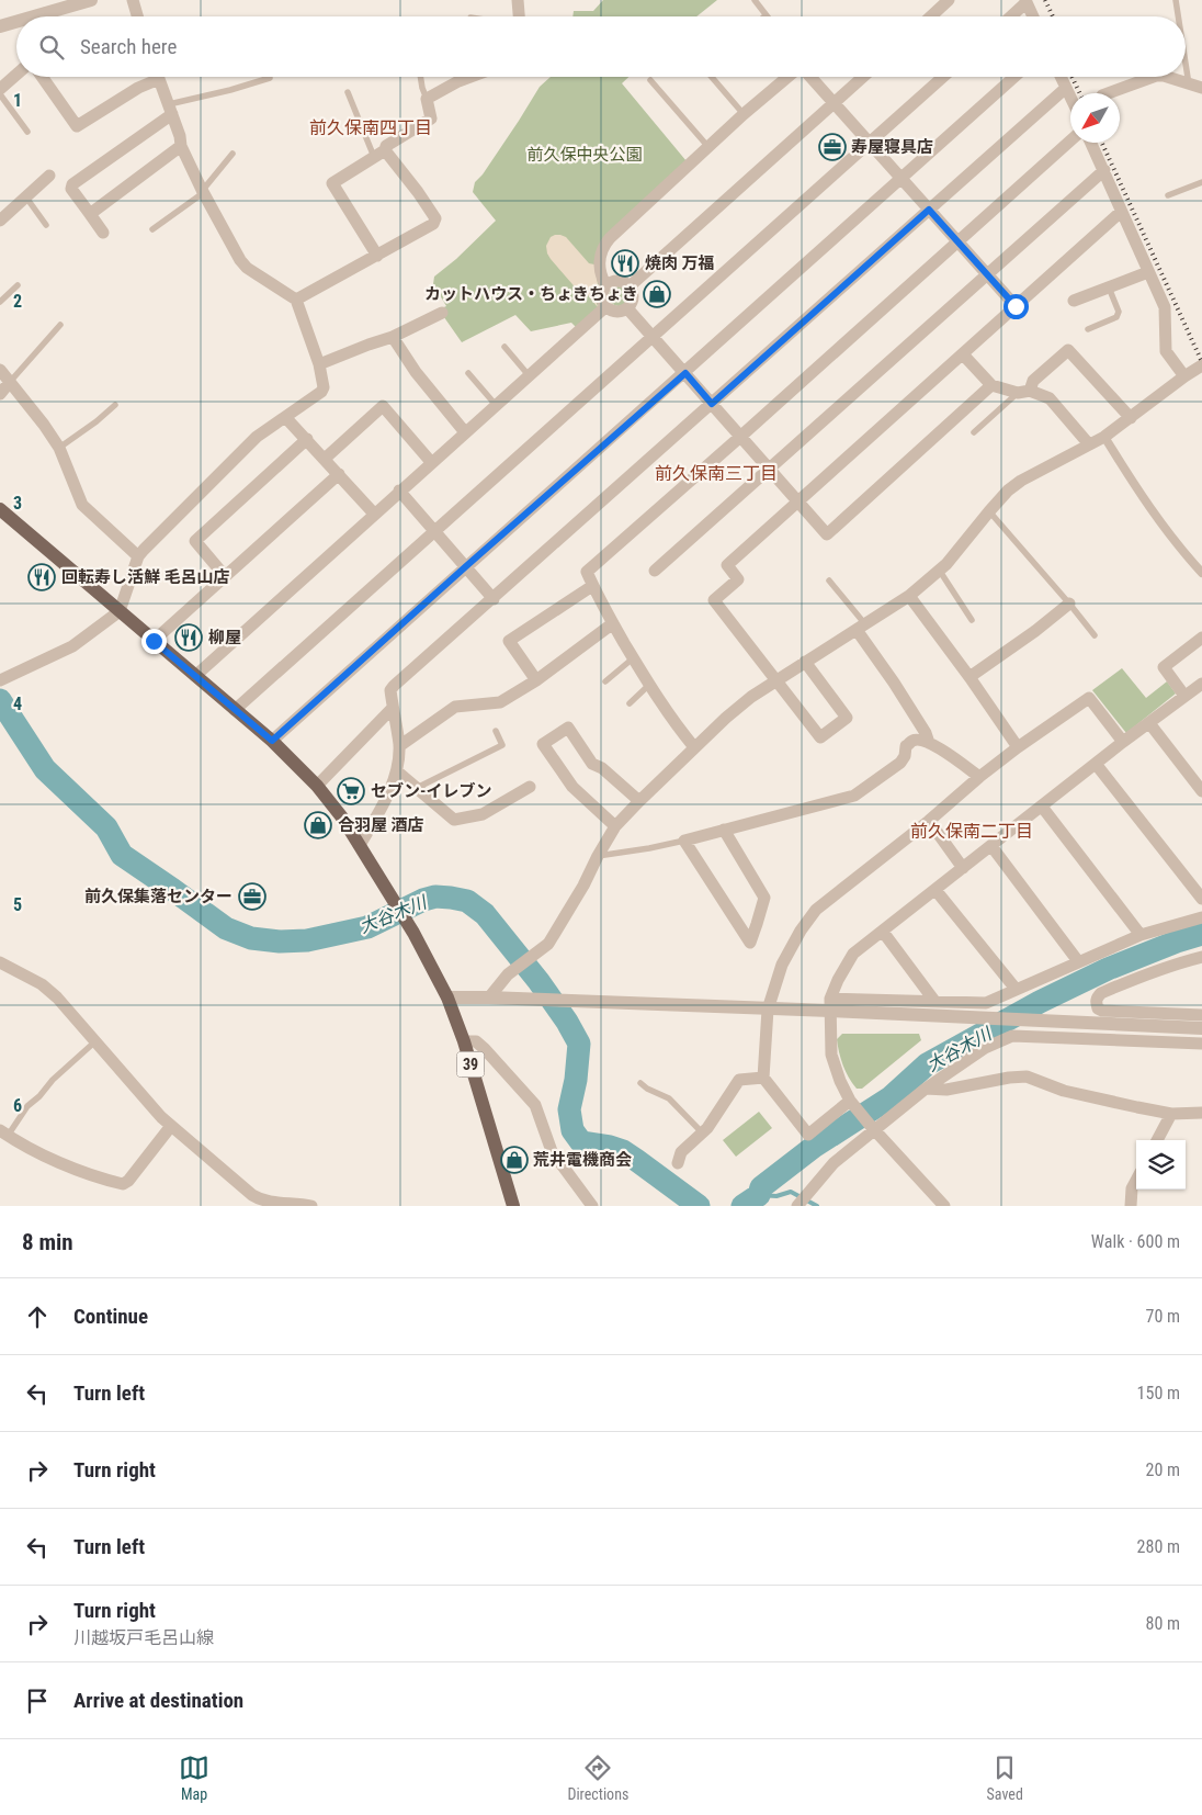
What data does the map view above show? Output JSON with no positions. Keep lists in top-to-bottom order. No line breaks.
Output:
{"streets":{"main road":["39"]},"districts":["前久保南四丁目","前久保南三丁目","前久保南二丁目"],"water":["大谷木川"],"parks":["前久保中央公園"],"places":{"office":["寿屋寝具店","前久保集落センター"],"restaurant":["焼肉 万福","回転寿し活鮮 毛呂山店","柳屋"],"shop":["カットハウス・ちょきちょき","合羽屋 酒店","荒井電機商会"],"supermarket":["セブン-イレブン"]},"north":"bottom left","page":{"search":"Search here","heading":["8 min","Walk · 600 m"],"list":[["Continue","70 m"],["Turn left","150 m"],["Turn right","20 m"],["Turn left","280 m"],["Turn right","川越坂戸毛呂山線","80 m"],"Arrive at destination"],"nav":["Map","Directions","Saved"]},"grid":{"rows":["1","2","3","4","5","6"]}}
